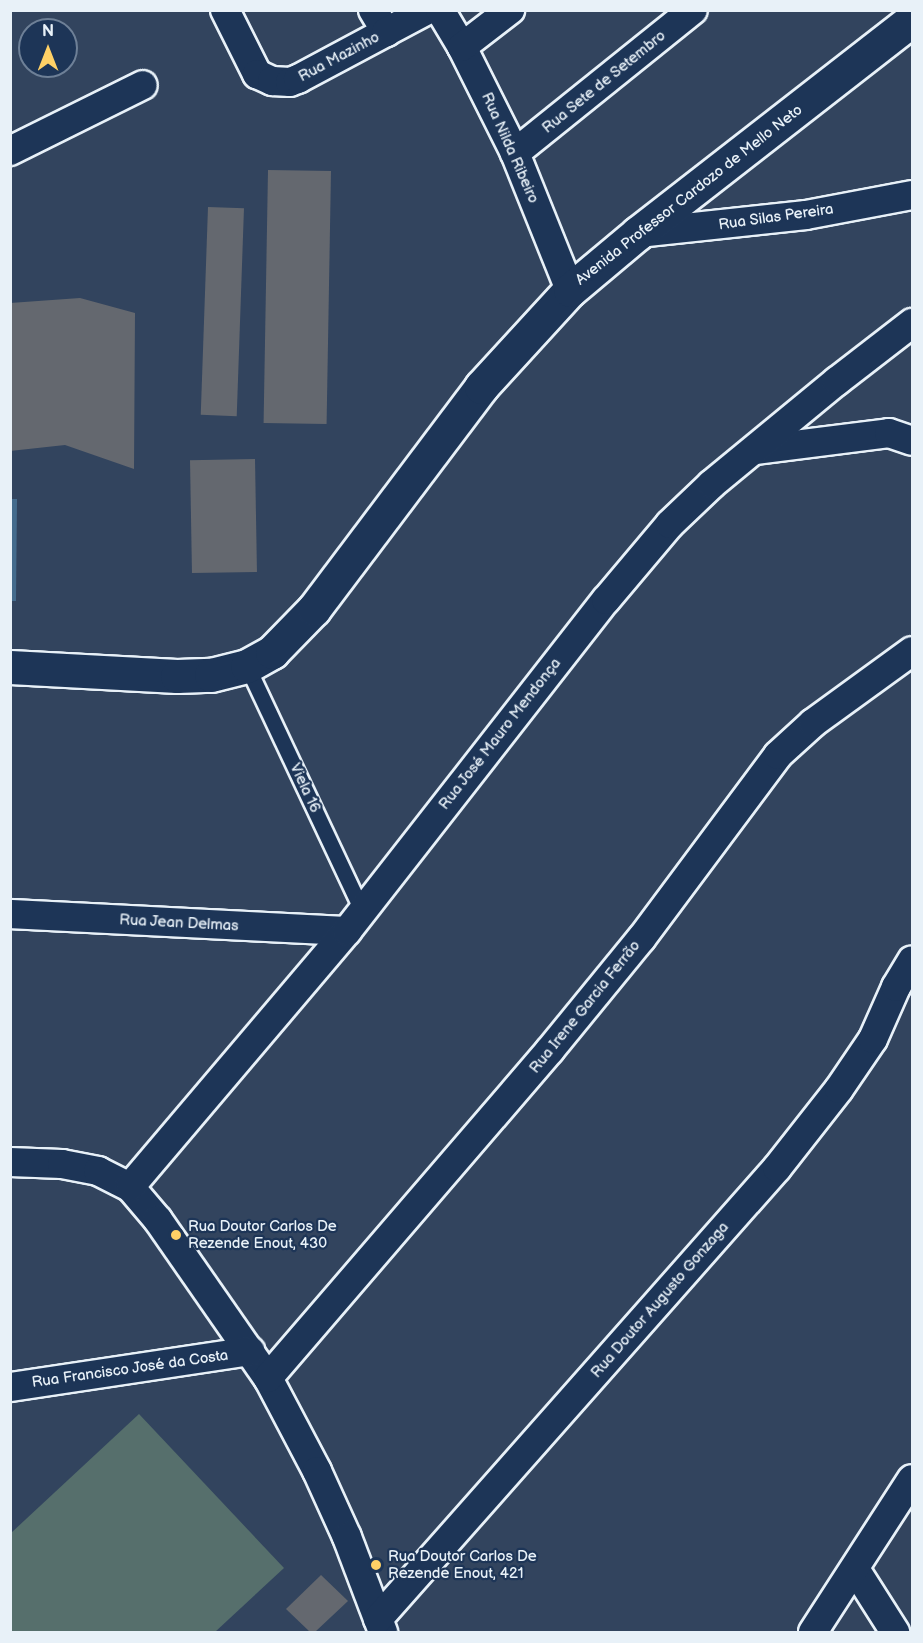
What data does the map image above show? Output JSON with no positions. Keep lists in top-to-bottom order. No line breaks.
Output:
{"streets":{"main road":["Avenida Professor Cardozo de Mello Neto"],"street":["Rua Mazinho","Rua Sete de Setembro","Rua Nilda Ribeiro","Rua Silas Pereira","Rua José Mauro Mendonça","Rua Jean Delmas","Rua Irene Garcia Ferrão","Rua Doutor Augusto Gonzaga","Rua Francisco José da Costa"],"lane":["Viela 16"]},"crossings":[["Rua Sete de Setembro","Rua Nilda Ribeiro"],["Rua Nilda Ribeiro","Avenida Professor Cardozo de Mello Neto"],["Avenida Professor Cardozo de Mello Neto","Rua Silas Pereira"],["Avenida Professor Cardozo de Mello Neto","Viela 16"],["Rua José Mauro Mendonça","Viela 16"],["Rua José Mauro Mendonça","Rua Jean Delmas"],["Viela 16","Rua Jean Delmas"]],"places":["Rua Doutor Carlos De Rezende Enout, 430","Rua Doutor Carlos De Rezende Enout, 421"],"north":"top"}
